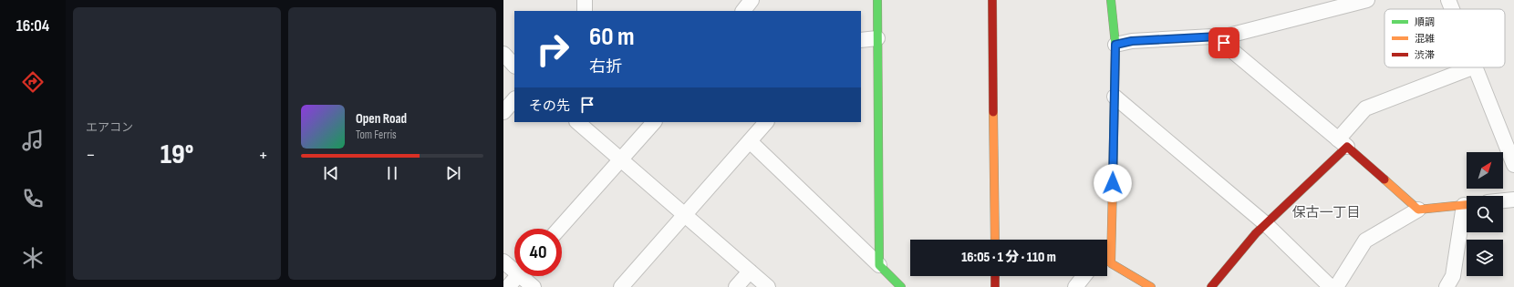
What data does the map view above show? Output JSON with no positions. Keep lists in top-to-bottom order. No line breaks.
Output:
{"districts":["保古一丁目"],"legend":["順調","混雑","渋滞"],"north":"top right","page":{"tabs":"16:04","tile":"エアコン","turn":["60 m","右折"],"then":"その先","song":["Open Road","Tom Ferris"],"heat":["−","19°","+"],"limit":"40","trip":"16:05 · 1 分 · 110 m"}}
